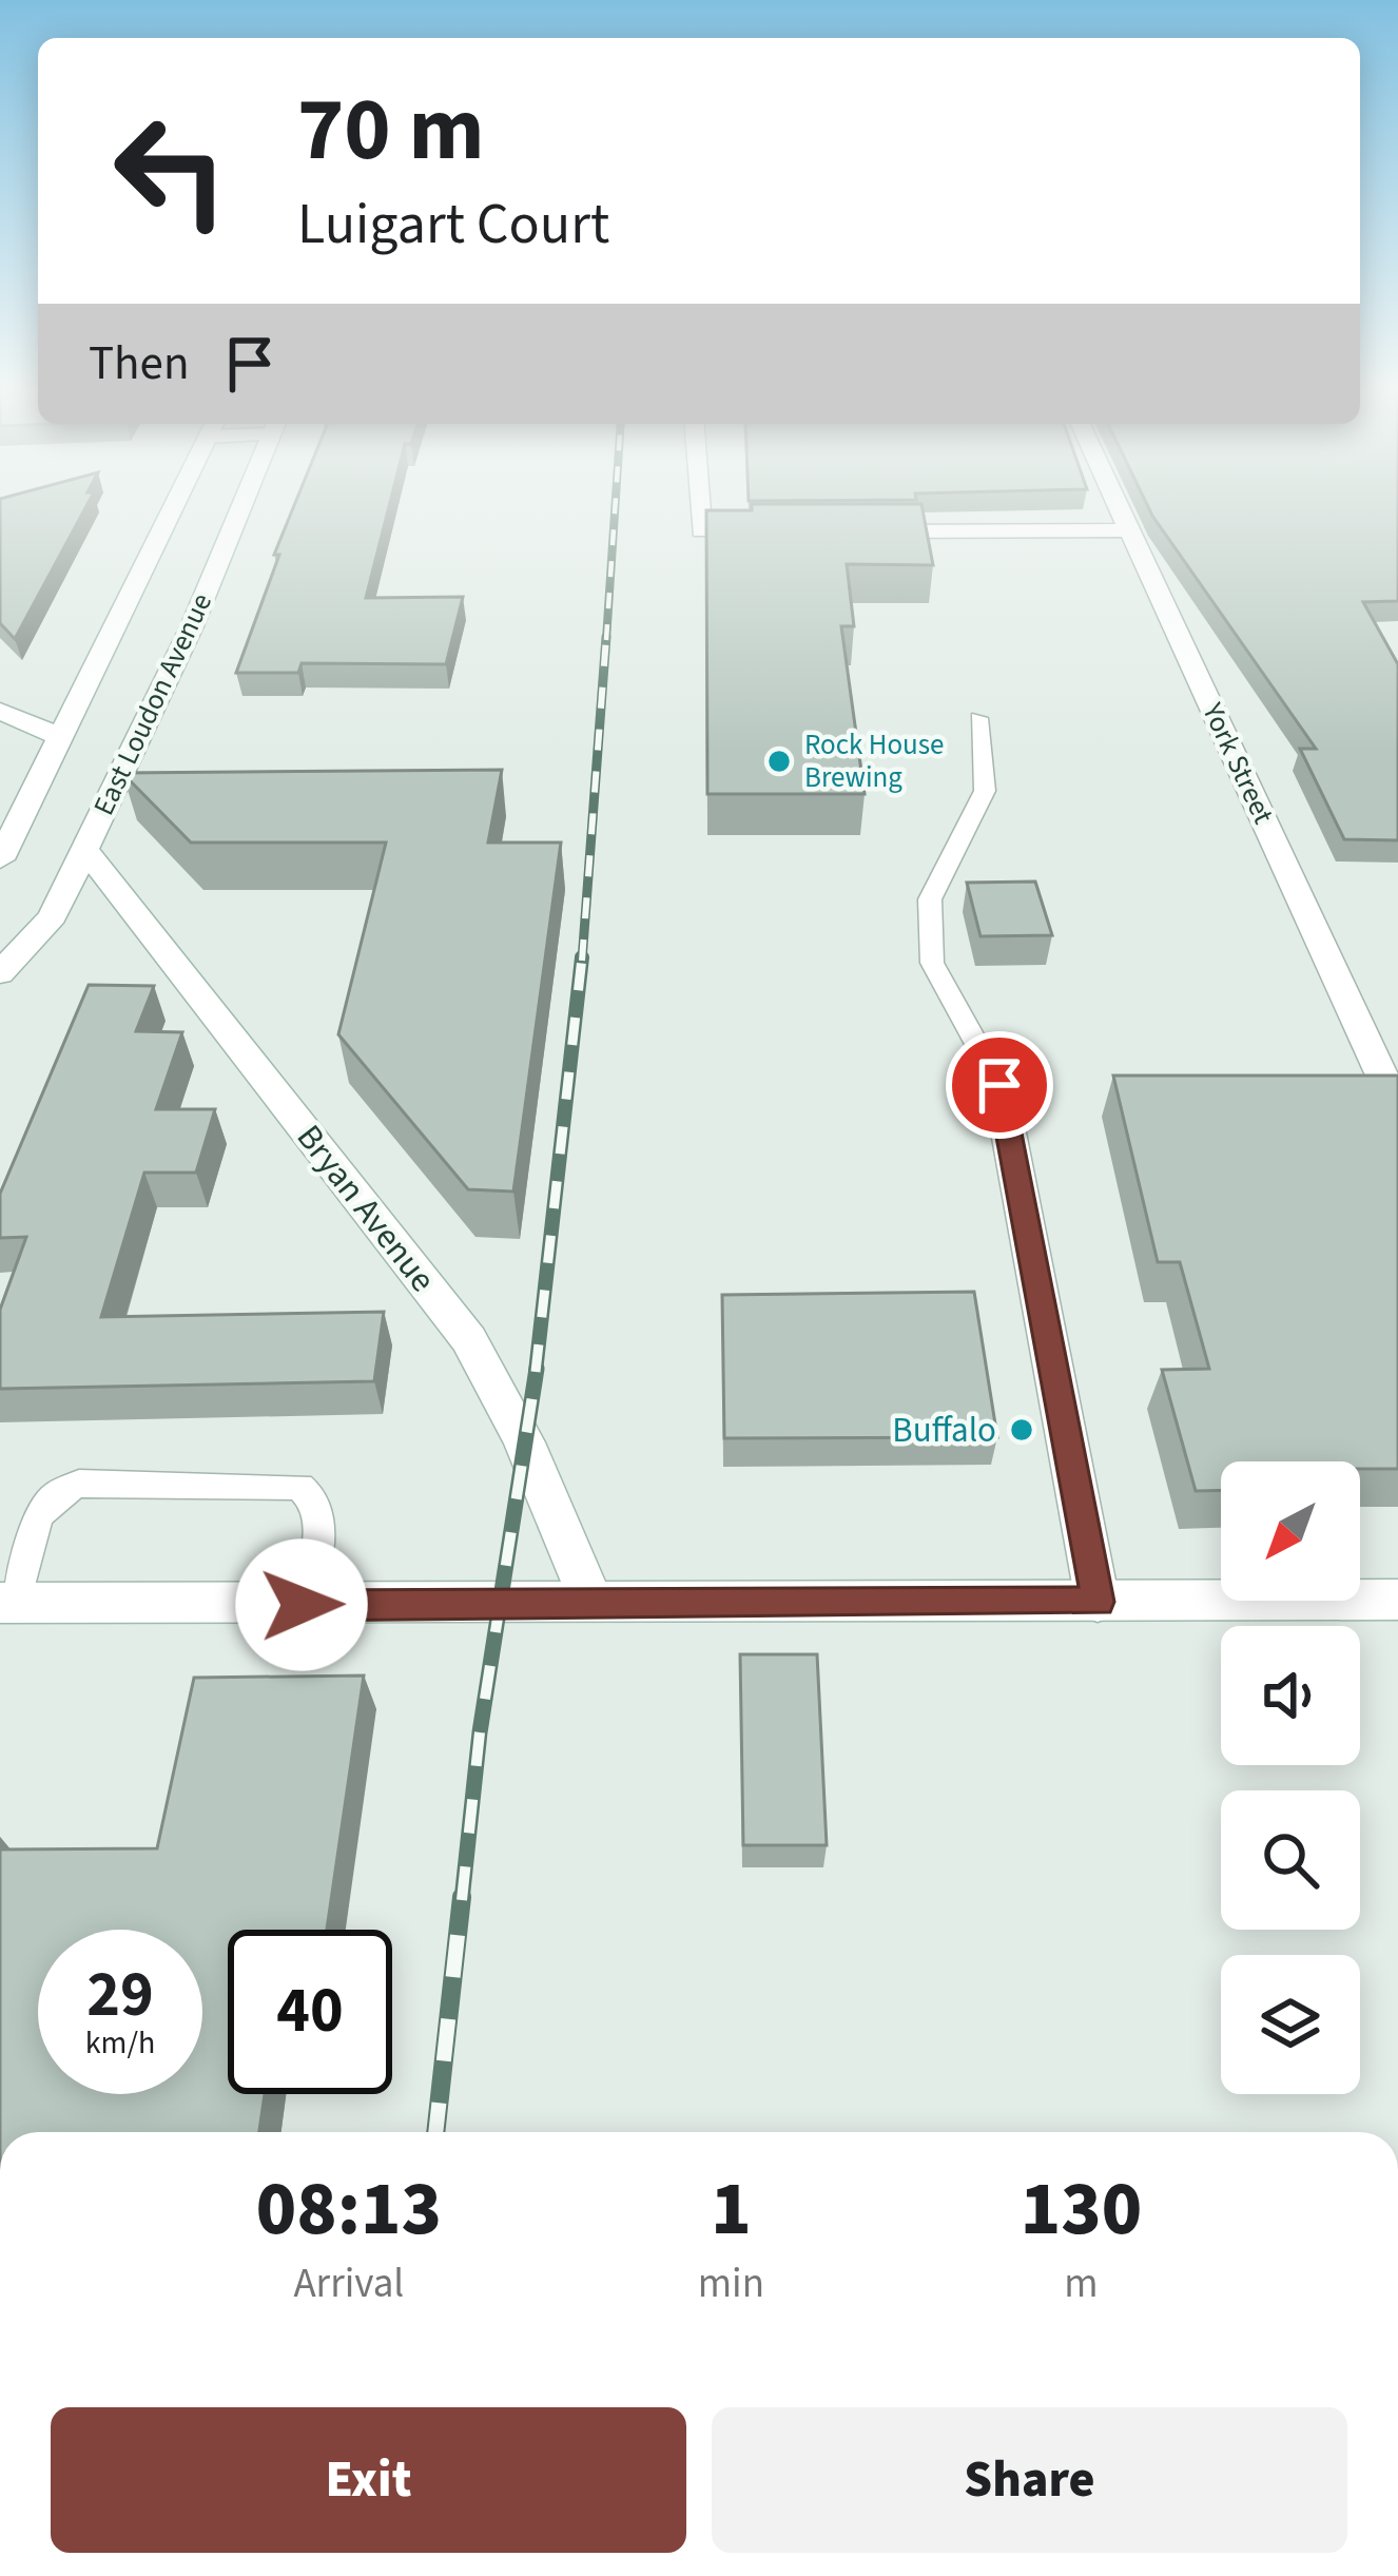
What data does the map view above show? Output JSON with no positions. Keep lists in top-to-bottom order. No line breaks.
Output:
{"streets":{"street":["East Loudon Avenue","York Street","Bryan Avenue"]},"crossings":[["East Loudon Avenue","Bryan Avenue"]],"places":["Rock House Brewing","Buffalo"],"north":"bottom left","page":{"turn":["70 m","Luigart Court"],"then":"Then","speed":"29 km/h","limit":"40","eta":["08:13","Arrival","1","min","130","m"],"buttons":["Exit","Share"]}}
